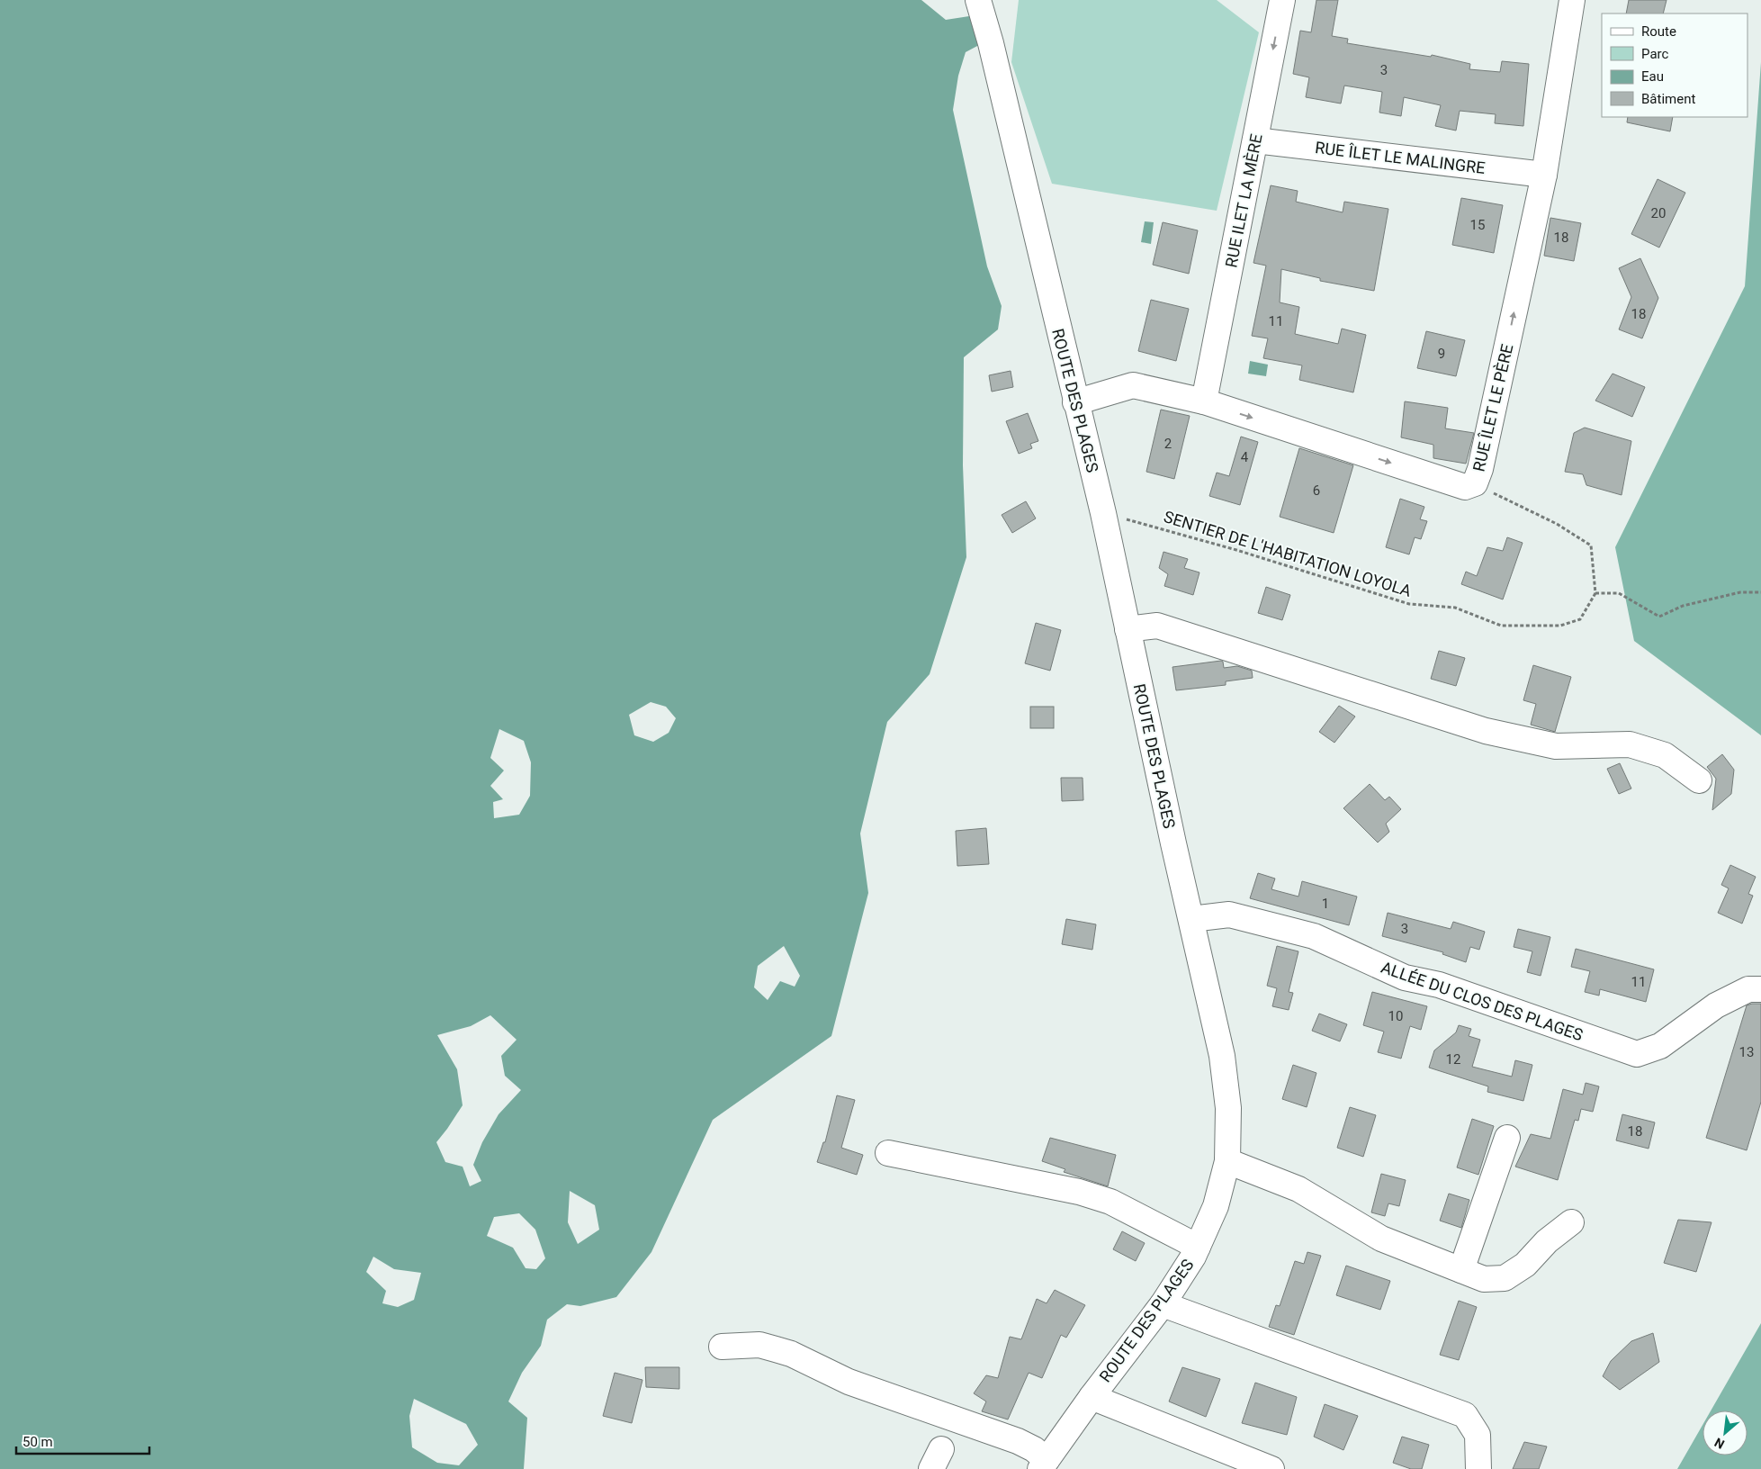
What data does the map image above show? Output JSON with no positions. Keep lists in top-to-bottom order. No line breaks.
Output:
{"streets":{"street":["RUE ÎLET LE MALINGRE","RUE ILET LA MÈRE","ROUTE DES PLAGES","RUE ÎLET LE PÈRE","ALLÉE DU CLOS DES PLAGES"],"path":["SENTIER DE L'HABITATION LOYOLA"]},"crossings":[["RUE ÎLET LE MALINGRE","RUE ILET LA MÈRE"],["RUE ÎLET LE MALINGRE","RUE ÎLET LE PÈRE"],["RUE ILET LA MÈRE","RUE ÎLET LE PÈRE"],["ROUTE DES PLAGES","RUE ÎLET LE PÈRE"],["ROUTE DES PLAGES","SENTIER DE L'HABITATION LOYOLA"],["ROUTE DES PLAGES","ALLÉE DU CLOS DES PLAGES"]],"house_numbers":["3","20","15","18","18","11","9","2","4","6","1","3","11","10","13","12","18"],"legend":["Route","Parc","Eau","Bâtiment"],"scale_bar":"50 m","north":"bottom left"}
